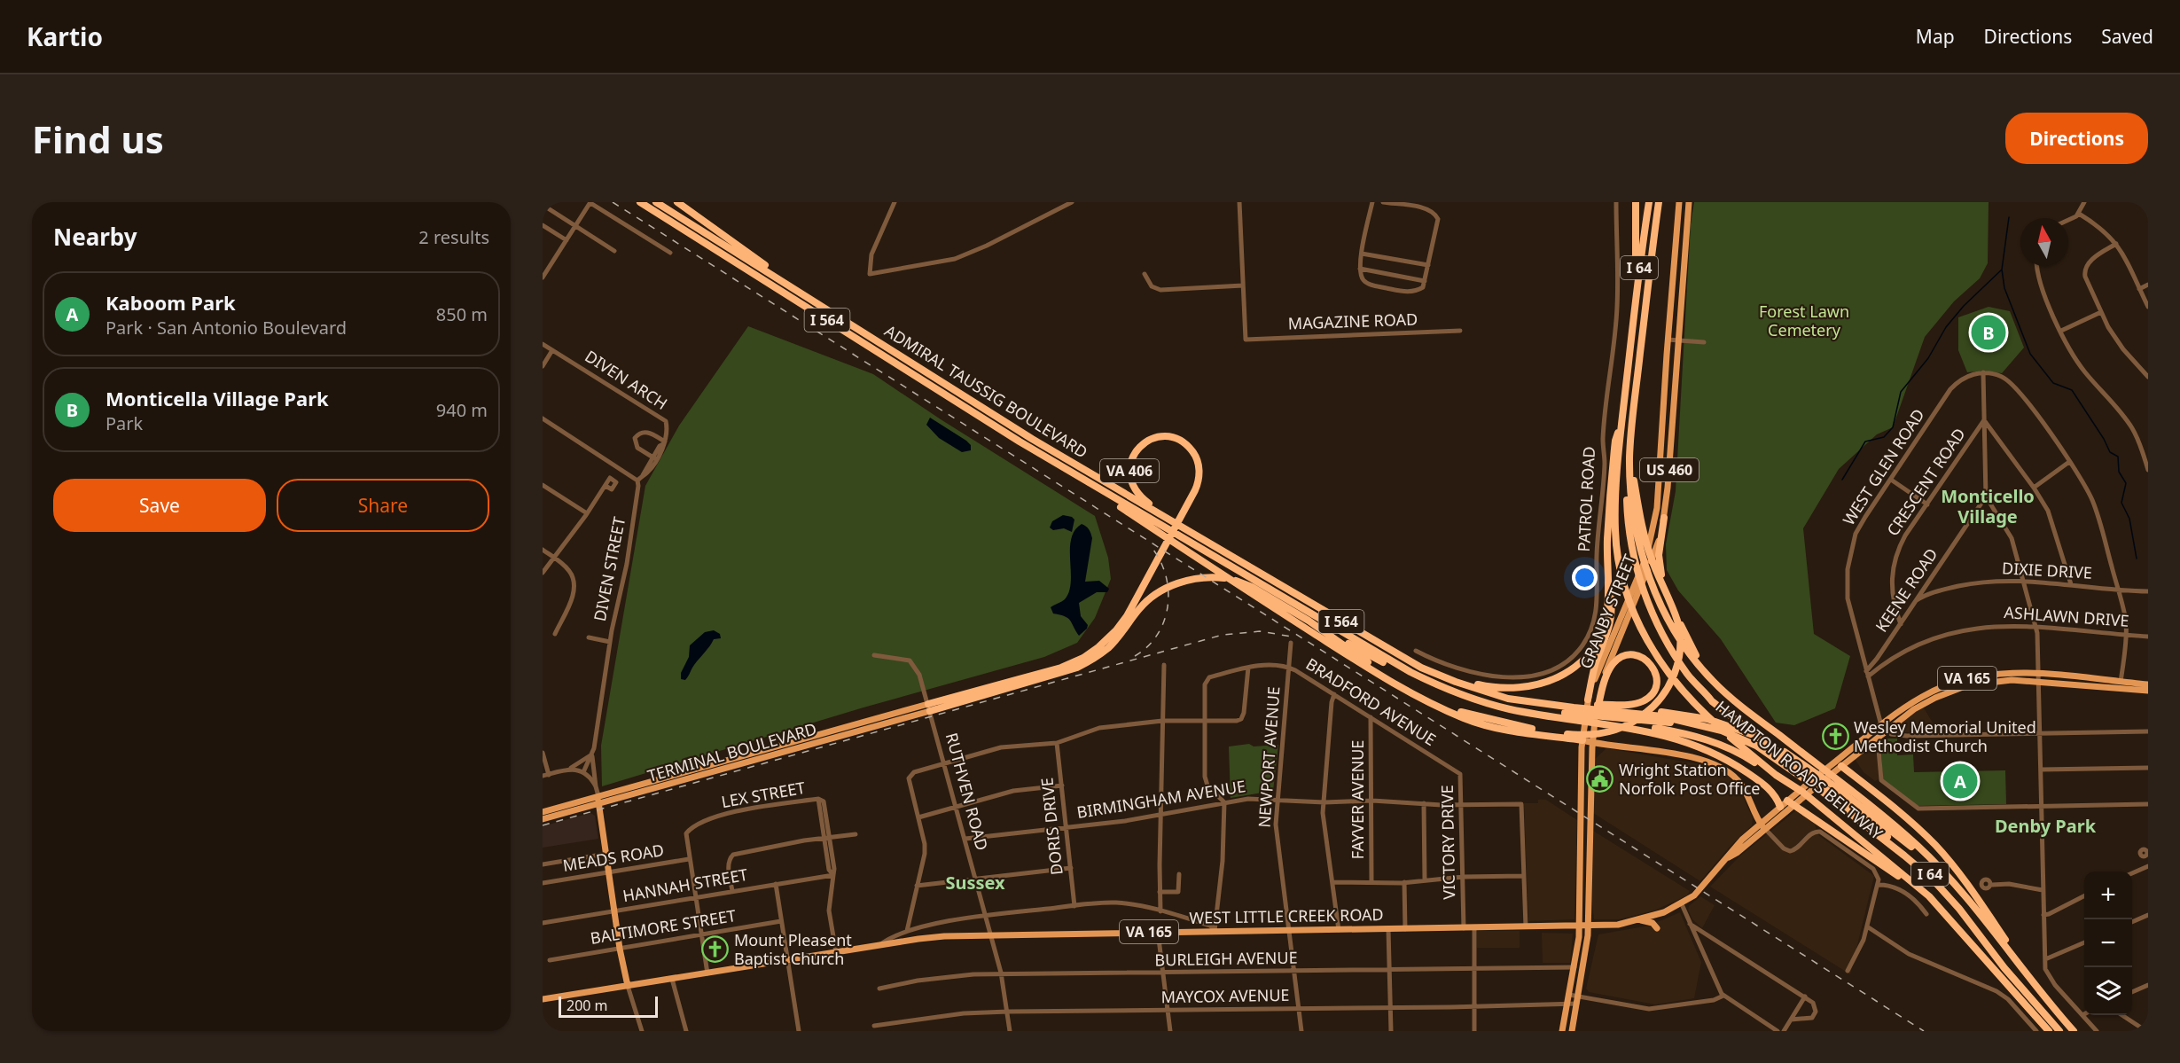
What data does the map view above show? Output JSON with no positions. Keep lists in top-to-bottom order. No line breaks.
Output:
{"streets":{"highway":["I 64","I 564","ADMIRAL TAUSSIG BOULEVARD","VA 406","HAMPTON ROADS BELTWAY"],"main road":["US 460","GRANBY STREET","VA 165","TERMINAL BOULEVARD","WEST LITTLE CREEK ROAD"],"street":["MAGAZINE ROAD","DIVEN ARCH","WEST GLEN ROAD","CRESCENT ROAD","PATROL ROAD","DIVEN STREET","DIXIE DRIVE","KEENE ROAD","ASHLAWN DRIVE","BRADFORD AVENUE","NEWPORT AVENUE","RUTHVEN ROAD","LEX STREET","BIRMINGHAM AVENUE","FAYVER AVENUE","DORIS DRIVE","VICTORY DRIVE","MEADS ROAD","HANNAH STREET","BALTIMORE STREET","BURLEIGH AVENUE","MAYCOX AVENUE"]},"crossings":[["I 64","HAMPTON ROADS BELTWAY"],["ADMIRAL TAUSSIG BOULEVARD","VA 406"],["WEST GLEN ROAD","KEENE ROAD"],["WEST GLEN ROAD","ASHLAWN DRIVE"],["WEST GLEN ROAD","VA 165"],["VA 406","TERMINAL BOULEVARD"],["VA 406","RUTHVEN ROAD"],["CRESCENT ROAD","KEENE ROAD"],["DIXIE DRIVE","KEENE ROAD"],["KEENE ROAD","ASHLAWN DRIVE"],["GRANBY STREET","VA 165"],["GRANBY STREET","WEST LITTLE CREEK ROAD"],["GRANBY STREET","BURLEIGH AVENUE"],["GRANBY STREET","MAYCOX AVENUE"],["VA 165","WEST LITTLE CREEK ROAD"],["BRADFORD AVENUE","NEWPORT AVENUE"],["BRADFORD AVENUE","FAYVER AVENUE"],["BRADFORD AVENUE","VICTORY DRIVE"],["TERMINAL BOULEVARD","RUTHVEN ROAD"],["NEWPORT AVENUE","BIRMINGHAM AVENUE"],["NEWPORT AVENUE","WEST LITTLE CREEK ROAD"],["NEWPORT AVENUE","BURLEIGH AVENUE"],["NEWPORT AVENUE","MAYCOX AVENUE"],["RUTHVEN ROAD","BIRMINGHAM AVENUE"],["RUTHVEN ROAD","WEST LITTLE CREEK ROAD"],["RUTHVEN ROAD","BURLEIGH AVENUE"],["RUTHVEN ROAD","MAYCOX AVENUE"],["LEX STREET","MEADS ROAD"],["BIRMINGHAM AVENUE","FAYVER AVENUE"],["BIRMINGHAM AVENUE","DORIS DRIVE"],["BIRMINGHAM AVENUE","VICTORY DRIVE"],["VICTORY DRIVE","WEST LITTLE CREEK ROAD"]],"districts":["Monticello Village","Denby Park","Sussex"],"parks":["Forest Lawn Cemetery"],"places":{"church":["Wesley Memorial United Methodist Church","Mount Pleasent Baptist Church"],"public building":["Wright Station Norfolk Post Office"]},"scale_bar":"200 m","north":"top","page":{"header":"Kartio","nav":["Map","Directions","Saved"],"buttons":["Directions",["Save","Share"]],"title":"Find us","heading":["Nearby","2 results"],"list":[{"mark":"A","name":"Kaboom Park","note":"Park · San Antonio Boulevard","value":"850 m"},{"mark":"B","name":"Monticella Village Park","note":"Park","value":"940 m"}],"pins":["B","A"],"map_buttons":["+","−"],"scale":"200 m"}}
